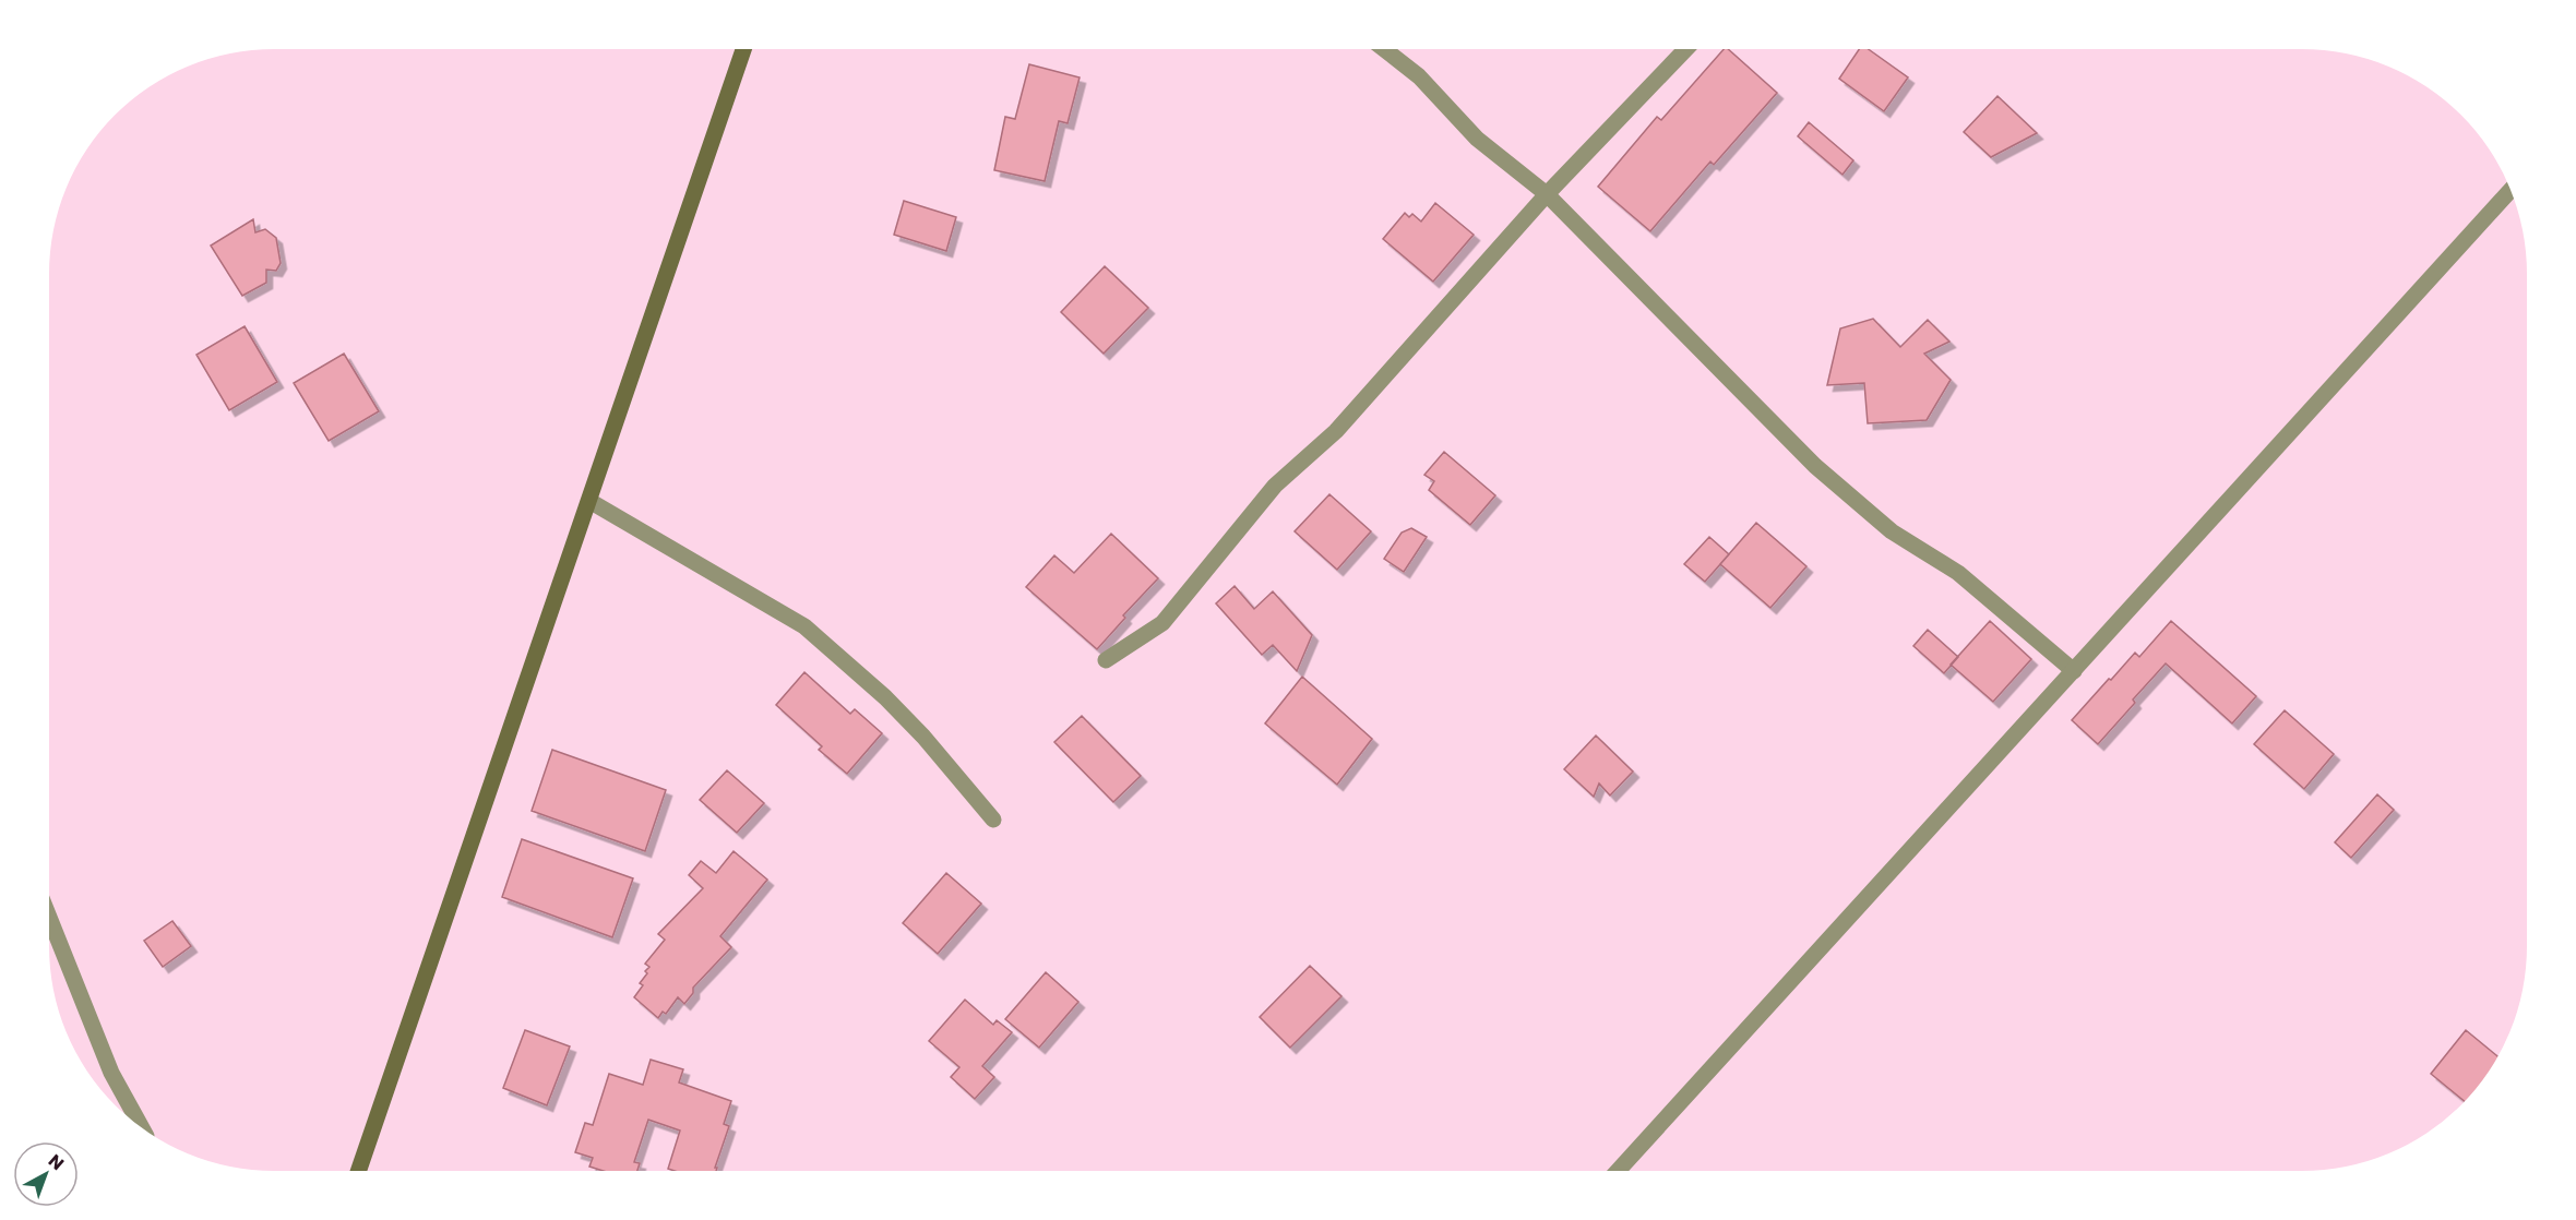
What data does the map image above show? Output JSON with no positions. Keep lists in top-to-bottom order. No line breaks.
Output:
{"north":"top right"}
